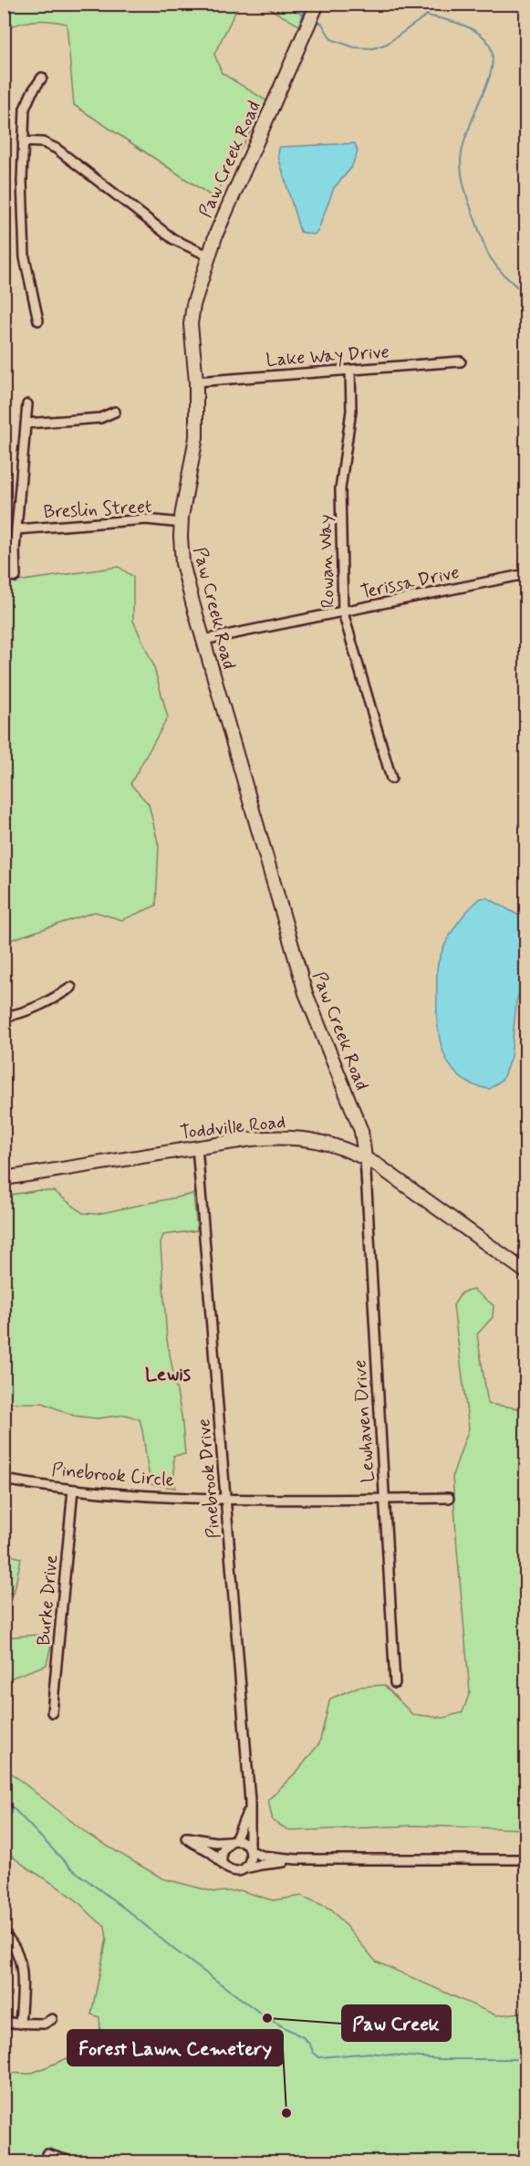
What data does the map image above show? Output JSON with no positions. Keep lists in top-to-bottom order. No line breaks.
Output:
{"streets":{"street":["Paw Creek Road","Lake Way Drive","Breslin Street","Rowan Way","Terissa Drive","Toddville Road","Lewhaven Drive","Pinebrook Circle","Pinebrook Drive","Burke Drive"]},"crossings":[["Paw Creek Road","Lake Way Drive"],["Paw Creek Road","Breslin Street"],["Paw Creek Road","Terissa Drive"],["Paw Creek Road","Toddville Road"],["Paw Creek Road","Lewhaven Drive"],["Lake Way Drive","Rowan Way"],["Rowan Way","Terissa Drive"],["Toddville Road","Lewhaven Drive"],["Toddville Road","Pinebrook Drive"],["Lewhaven Drive","Pinebrook Circle"],["Pinebrook Circle","Pinebrook Drive"],["Pinebrook Circle","Burke Drive"]],"districts":["Lewis"],"places":["Paw Creek","Forest Lawn Cemetery"]}
